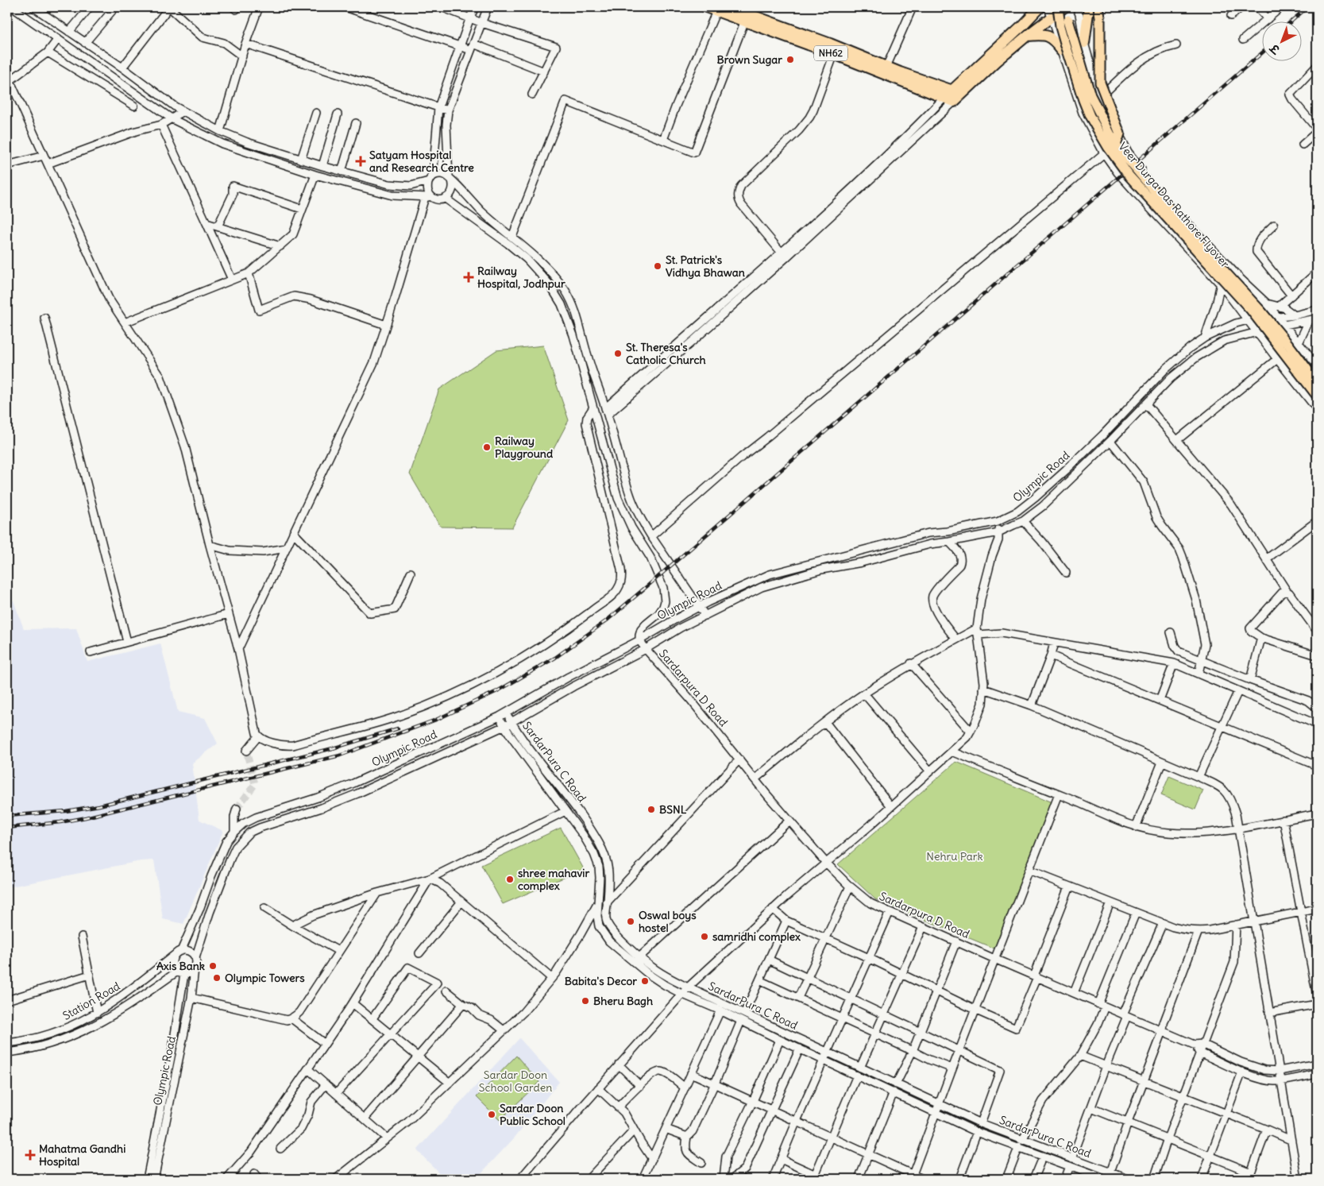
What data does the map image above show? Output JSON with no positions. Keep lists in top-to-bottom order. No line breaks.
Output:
{"streets":{"highway":["NH62"],"main road":["Veer Durga Das Rathore Flyover"],"street":["Olympic Road","Sardarpura D Road","SardarPura C Road","Station Road"]},"crossings":[["Olympic Road","Sardarpura D Road"],["Olympic Road","SardarPura C Road"],["Olympic Road","Station Road"]],"parks":["Nehru Park","Sardar Doon School Garden"],"places":{"other":["Brown Sugar","St. Patrick's Vidhya Bhawan","St. Theresa's Catholic Church","Railway Playground","BSNL","shree mahavir complex","Oswal boys hostel","samridhi complex","Axis Bank","Olympic Towers","Babita's Decor","Bheru Bagh","Sardar Doon Public School"],"health":["Satyam Hospital and Research Centre","Railway Hospital, Jodhpur","Mahatma Gandhi Hospital"]},"north":"bottom left"}
